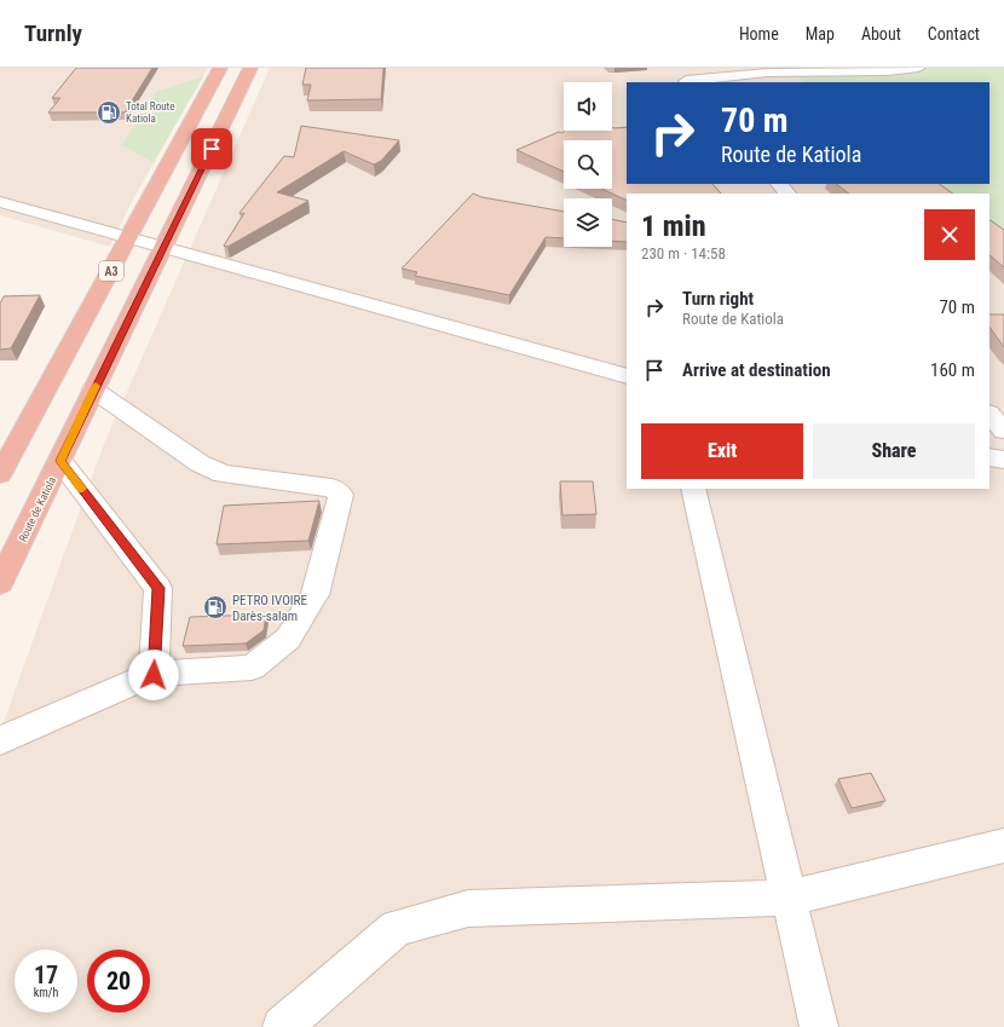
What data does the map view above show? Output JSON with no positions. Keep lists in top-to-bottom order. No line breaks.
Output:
{"streets":{"highway":["A3","Route de Katiola"]},"places":{"fuel station":["Total Route Katiola","PETRO IVOIRE Darès-salam"]},"page":{"header":"Turnly","nav":["Home","Map","About","Contact"],"turn":["70 m","Route de Katiola"],"heading":["1 min","230 m · 14:58"],"list":[{"name":"Turn right","note":"Route de Katiola","value":"70 m"},{"name":"Arrive at destination","value":"160 m"}],"buttons":["Exit","Share"],"speed":"17 km/h","limit":"20"}}
